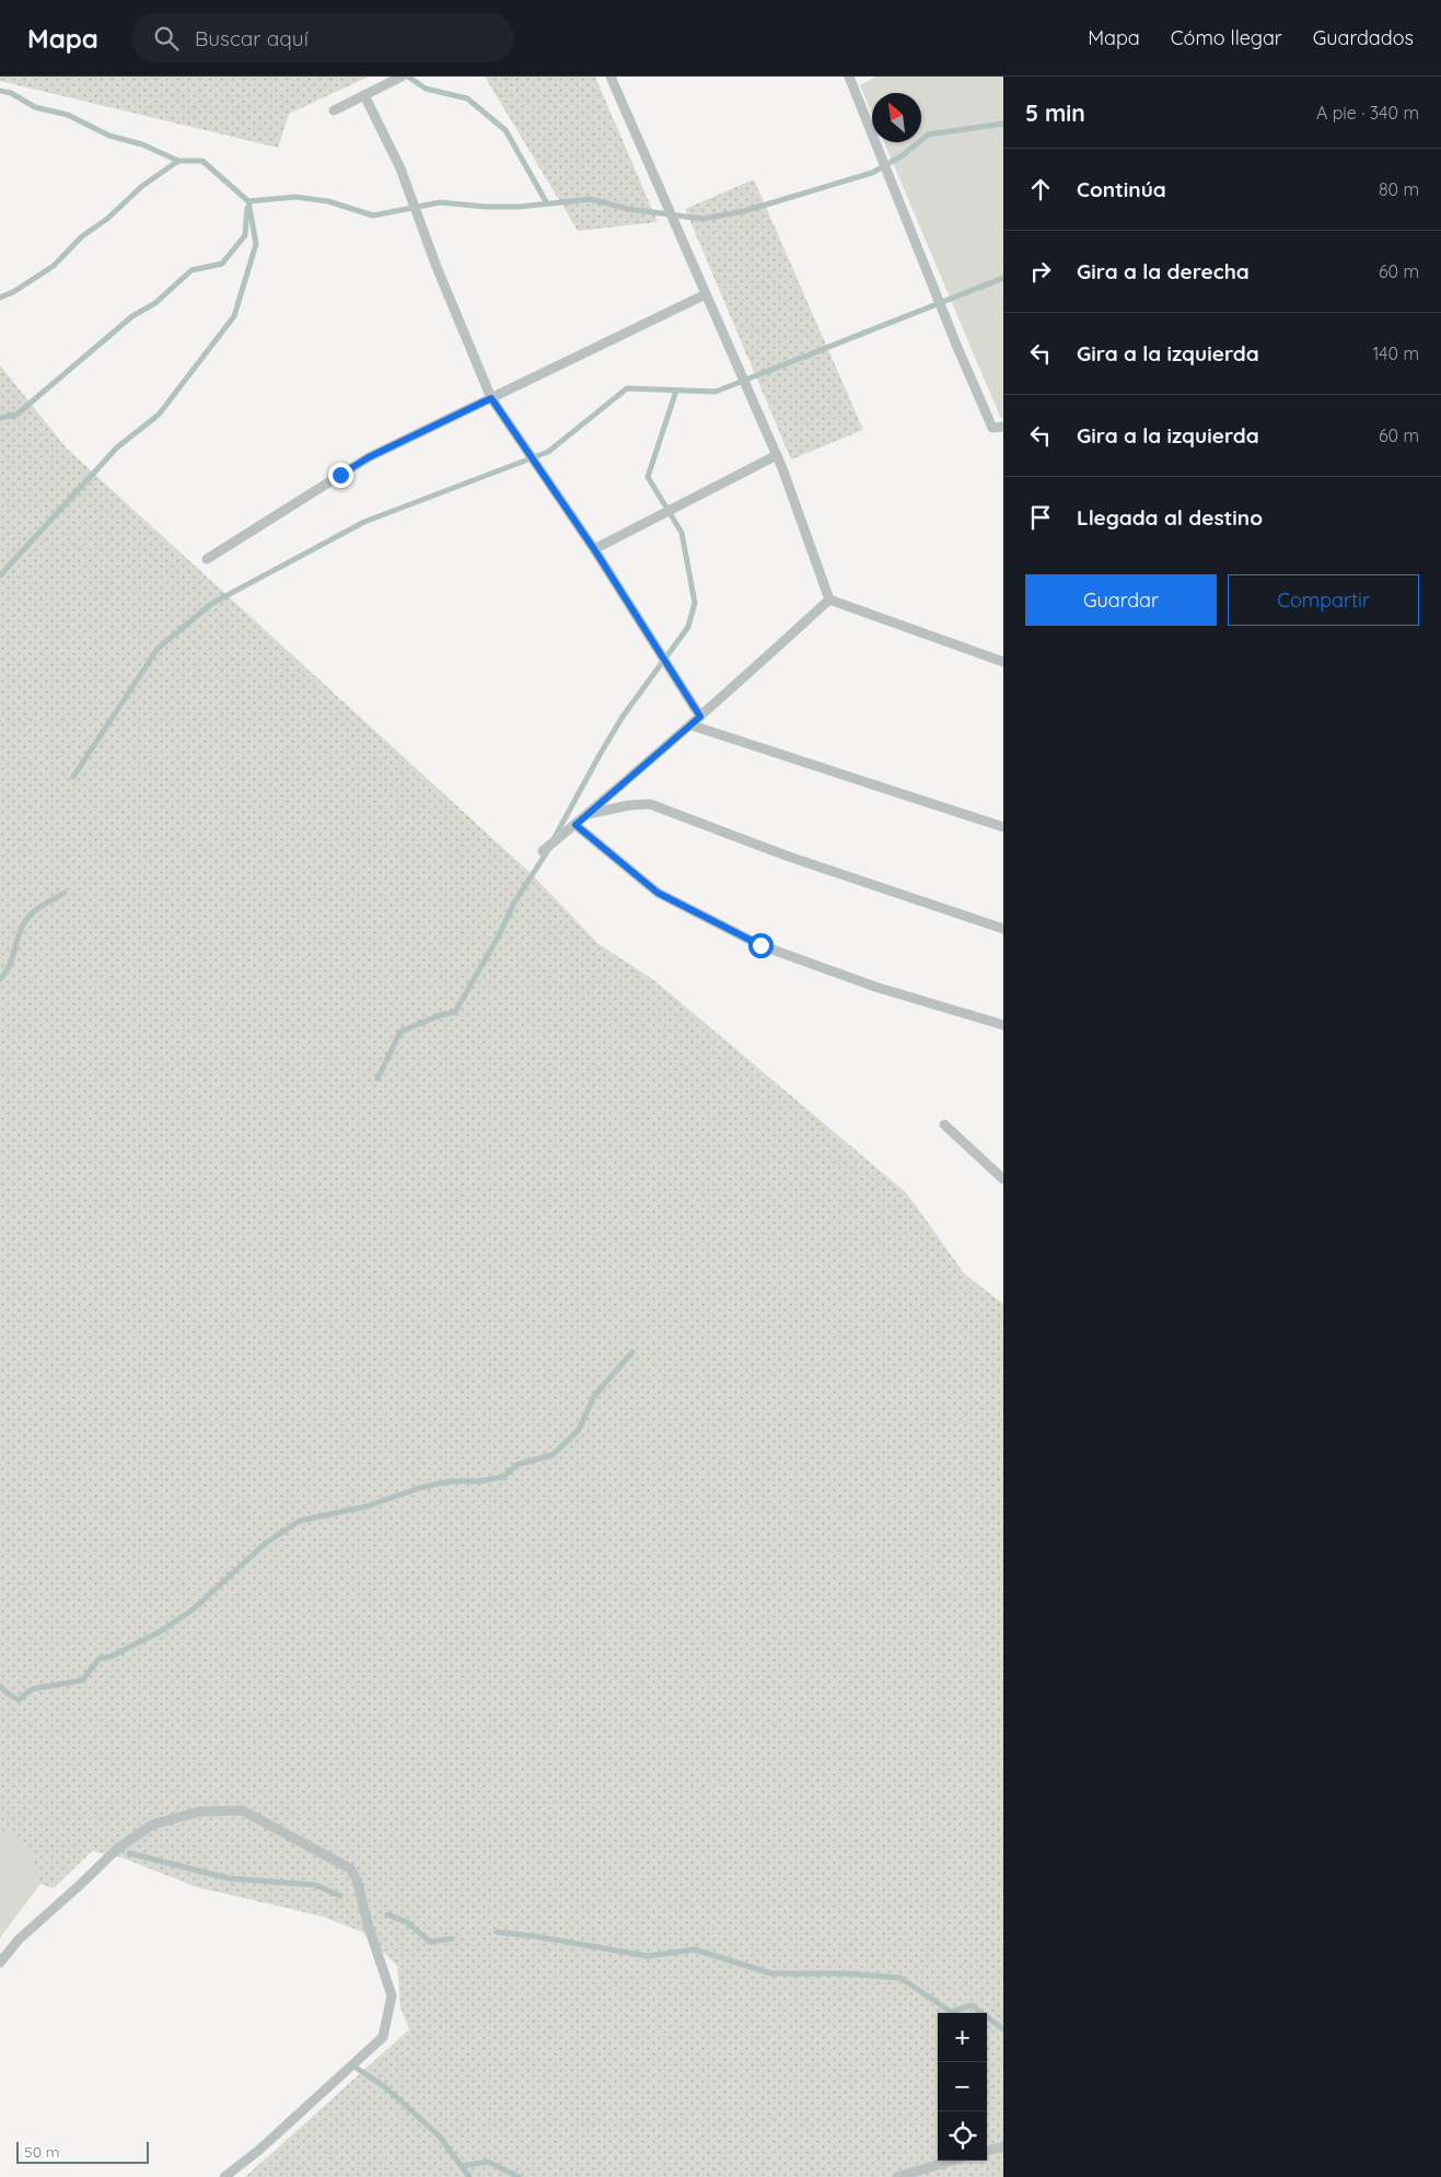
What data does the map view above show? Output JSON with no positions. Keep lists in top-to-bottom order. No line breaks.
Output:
{"scale_bar":"50 m","north":"top left","page":{"header":"Mapa","search":"Buscar aquí","nav":["Mapa","Cómo llegar","Guardados"],"heading":["5 min","A pie · 340 m"],"list":[["Continúa","80 m"],["Gira a la derecha","60 m"],["Gira a la izquierda","140 m"],["Gira a la izquierda","60 m"],"Llegada al destino"],"buttons":["Guardar","Compartir"],"map_buttons":["+","−"],"scale":"50 m"}}
